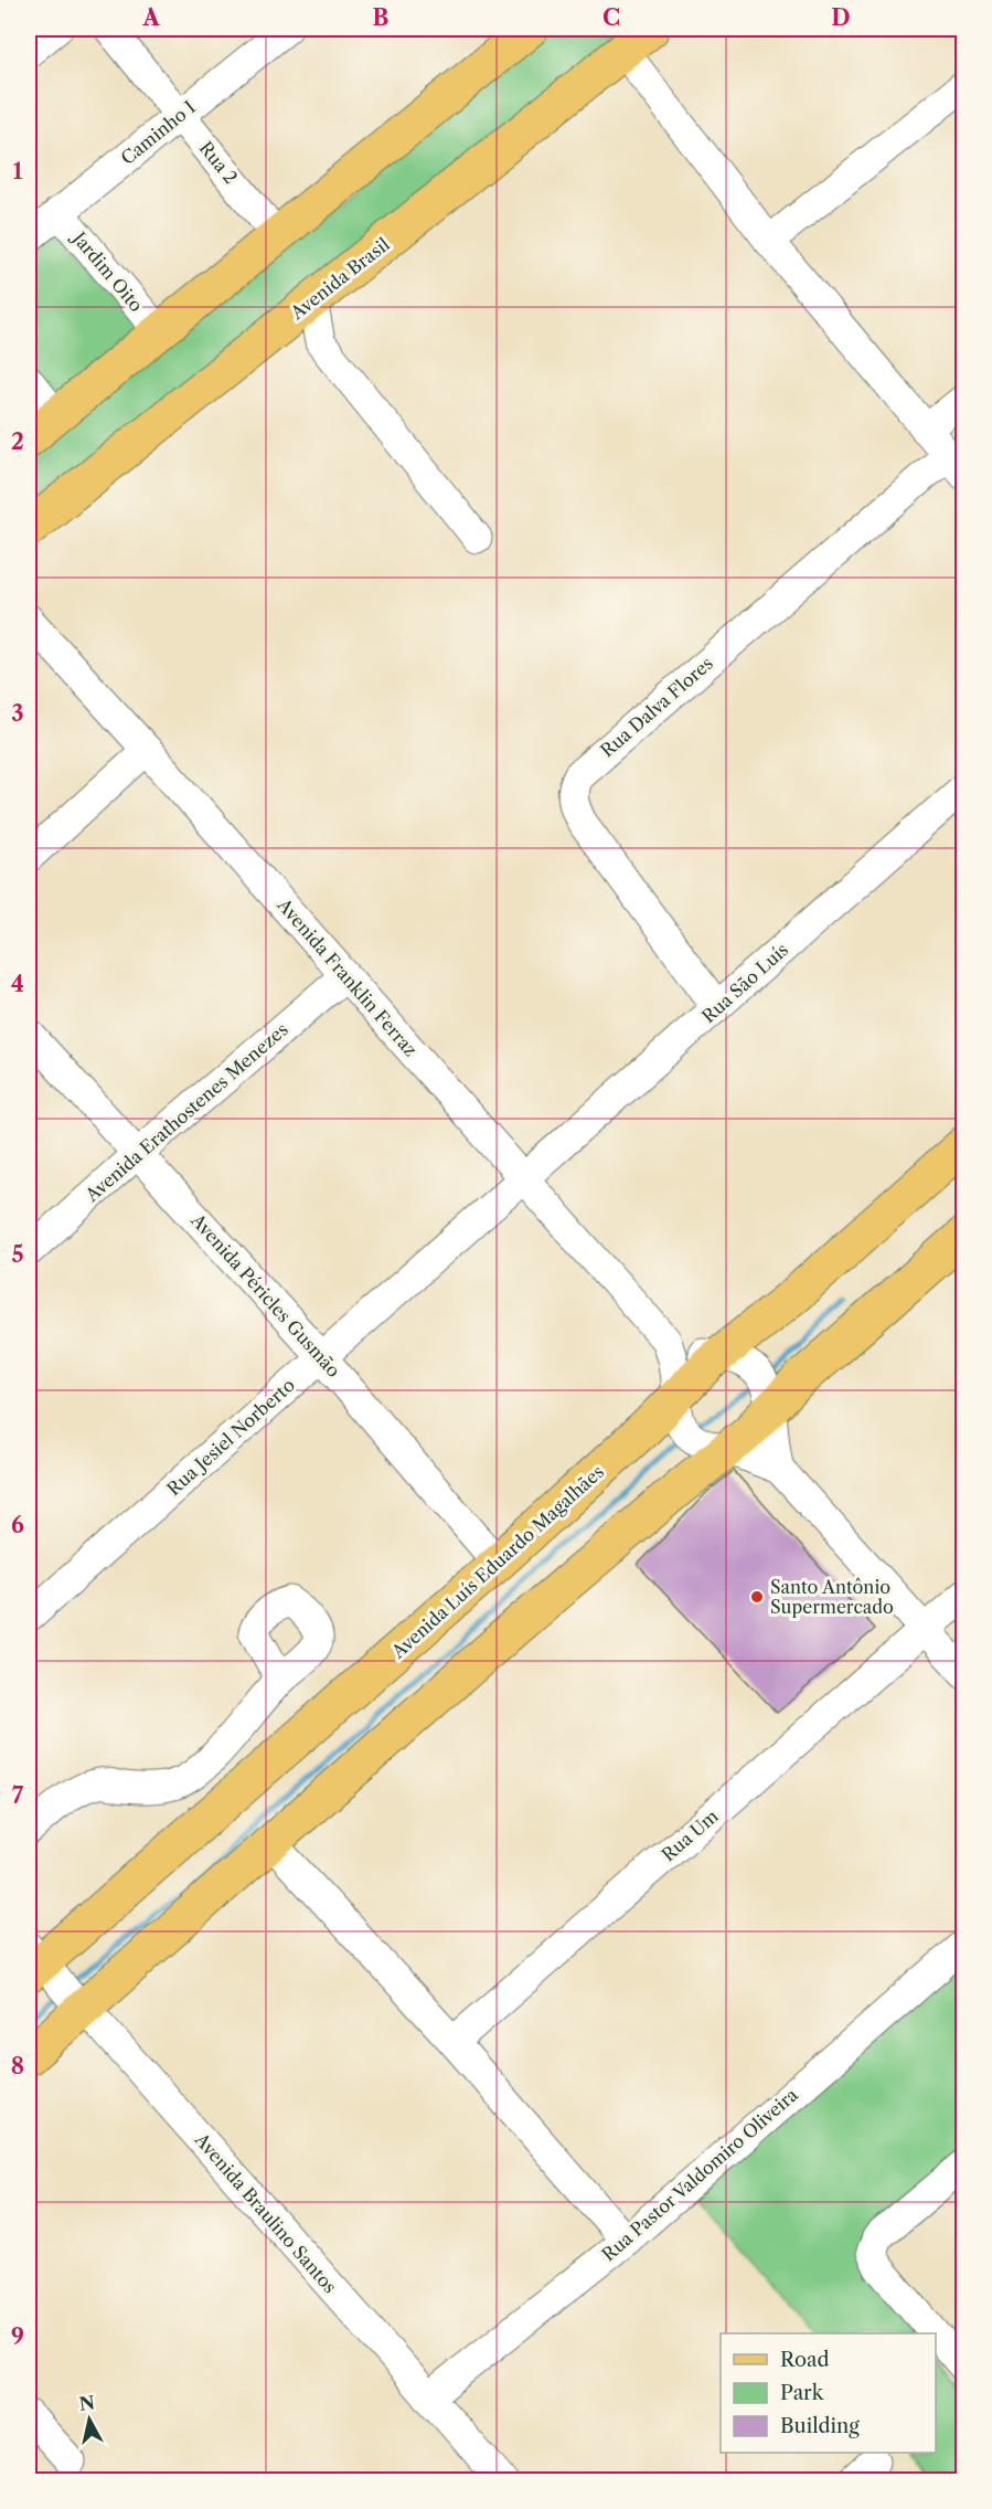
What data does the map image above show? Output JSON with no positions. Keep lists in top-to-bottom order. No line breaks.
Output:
{"streets":{"main road":["Avenida Brasil","Avenida Luís Eduardo Magalhães"],"street":["Caminho I","Rua 2","Jardim Oito","Rua Dalva Flores","Avenida Franklin Ferraz","Rua São Luís","Avenida Erathostenes Menezes","Avenida Péricles Gusmão","Rua Jesiel Norberto","Rua Um","Rua Pastor Valdomiro Oliveira","Avenida Braulino Santos"]},"crossings":[["Caminho I","Rua 2"],["Caminho I","Jardim Oito"],["Rua Dalva Flores","Rua São Luís"],["Avenida Franklin Ferraz","Rua São Luís"],["Avenida Franklin Ferraz","Avenida Erathostenes Menezes"],["Avenida Franklin Ferraz","Rua Jesiel Norberto"],["Rua São Luís","Rua Jesiel Norberto"],["Avenida Erathostenes Menezes","Avenida Péricles Gusmão"],["Avenida Péricles Gusmão","Rua Jesiel Norberto"],["Avenida Péricles Gusmão","Avenida Luís Eduardo Magalhães"],["Avenida Luís Eduardo Magalhães","Avenida Braulino Santos"],["Rua Pastor Valdomiro Oliveira","Avenida Braulino Santos"]],"places":["Santo Antônio Supermercado"],"legend":["Road","Park","Building"],"north":"top","grid":{"columns":["A","B","C","D"],"rows":["1","2","3","4","5","6","7","8","9"]}}
